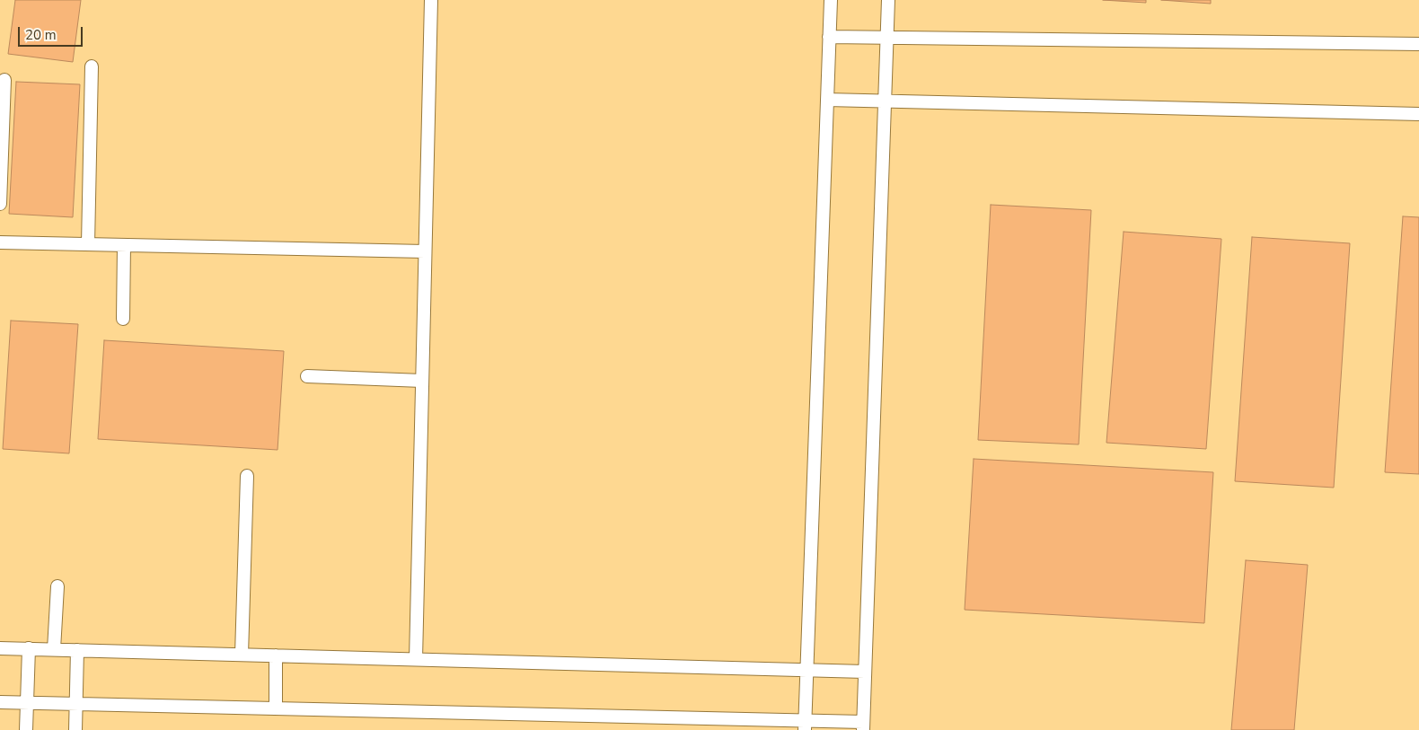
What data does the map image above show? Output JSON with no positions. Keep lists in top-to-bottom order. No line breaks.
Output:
{"scale_bar":"20 m"}
